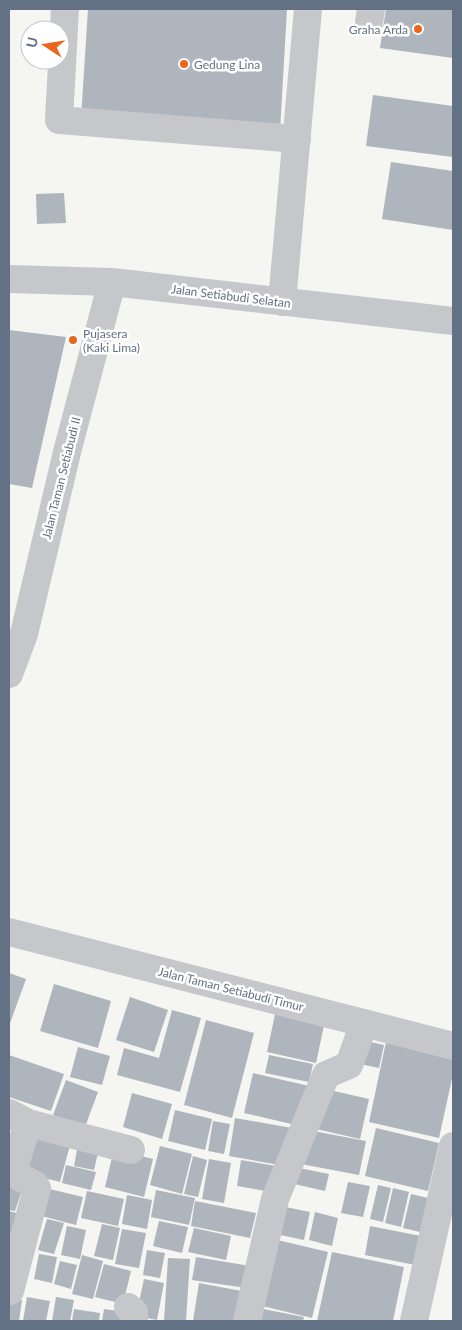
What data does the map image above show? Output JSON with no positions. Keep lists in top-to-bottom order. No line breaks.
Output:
{"streets":{"street":["Jalan Setiabudi Selatan","Jalan Taman Setiabudi II","Jalan Taman Setiabudi Timur"]},"crossings":[["Jalan Setiabudi Selatan","Jalan Taman Setiabudi II"]],"places":["Graha Arda","Gedung Lina","Pujasera (Kaki Lima)"],"north":"left"}
